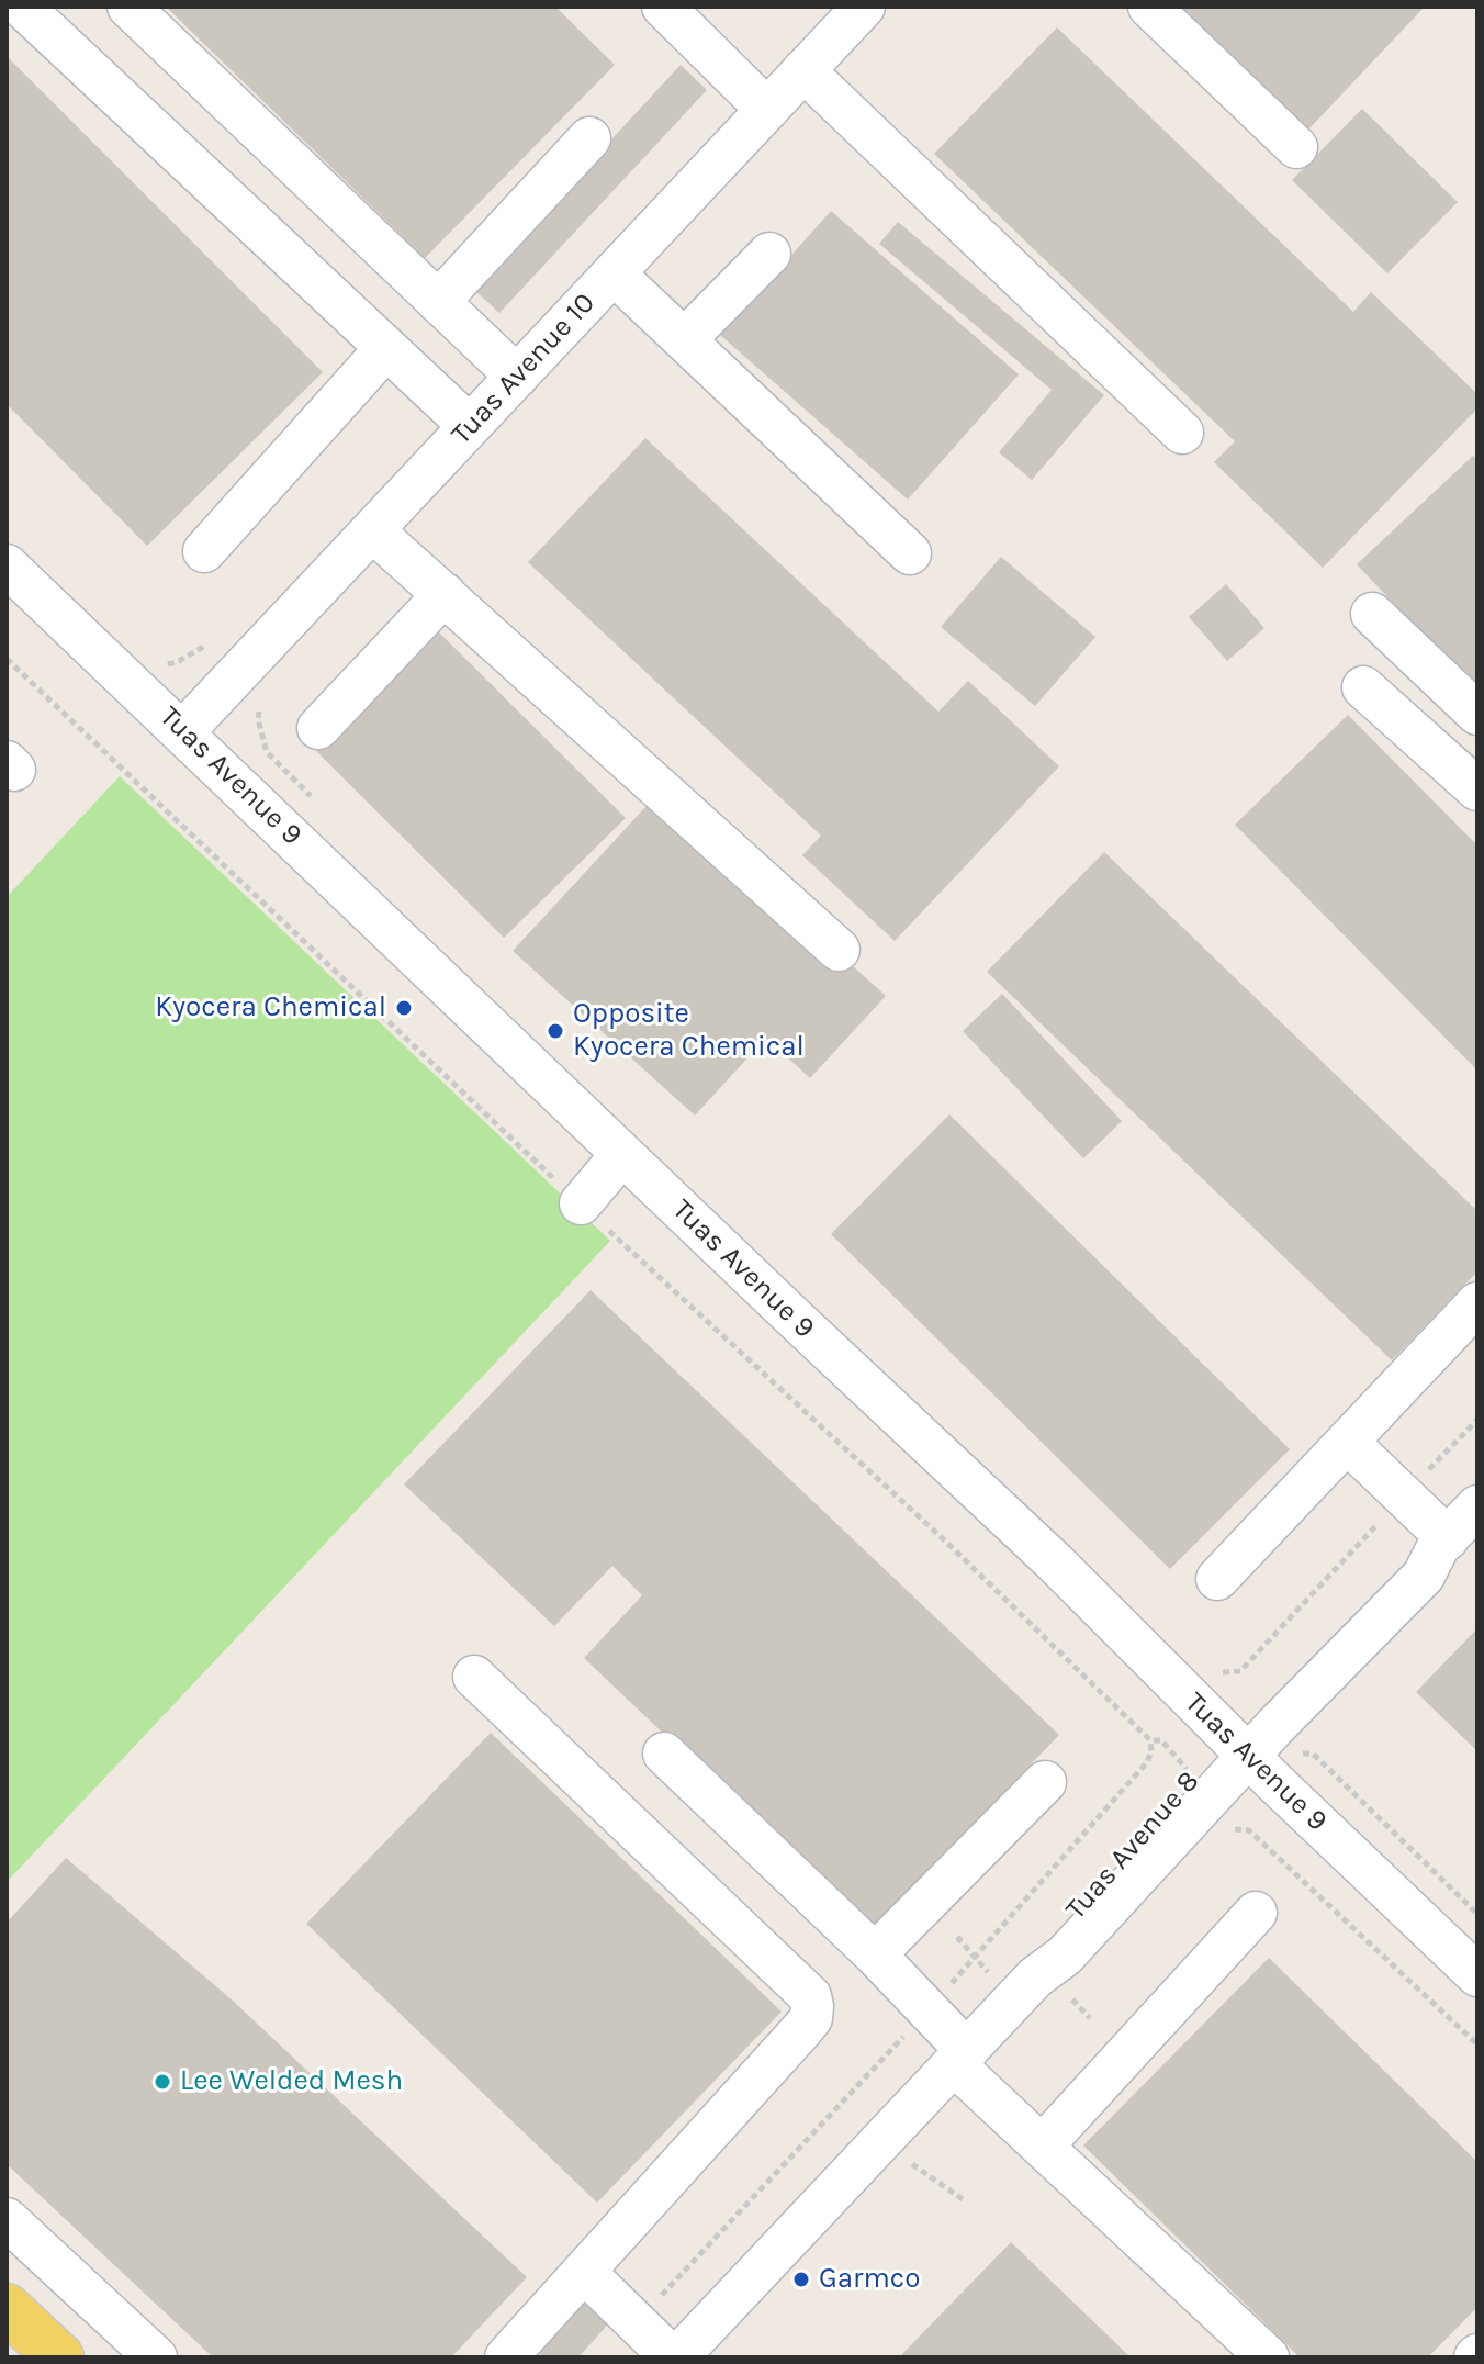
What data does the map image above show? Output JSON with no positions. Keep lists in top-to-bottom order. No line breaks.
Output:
{"streets":{"street":["Tuas Avenue 10","Tuas Avenue 9","Tuas Avenue 8"]},"crossings":[["Tuas Avenue 10","Tuas Avenue 9"],["Tuas Avenue 9","Tuas Avenue 8"]],"places":["Kyocera Chemical","Opposite Kyocera Chemical","Lee Welded Mesh","Garmco"]}
